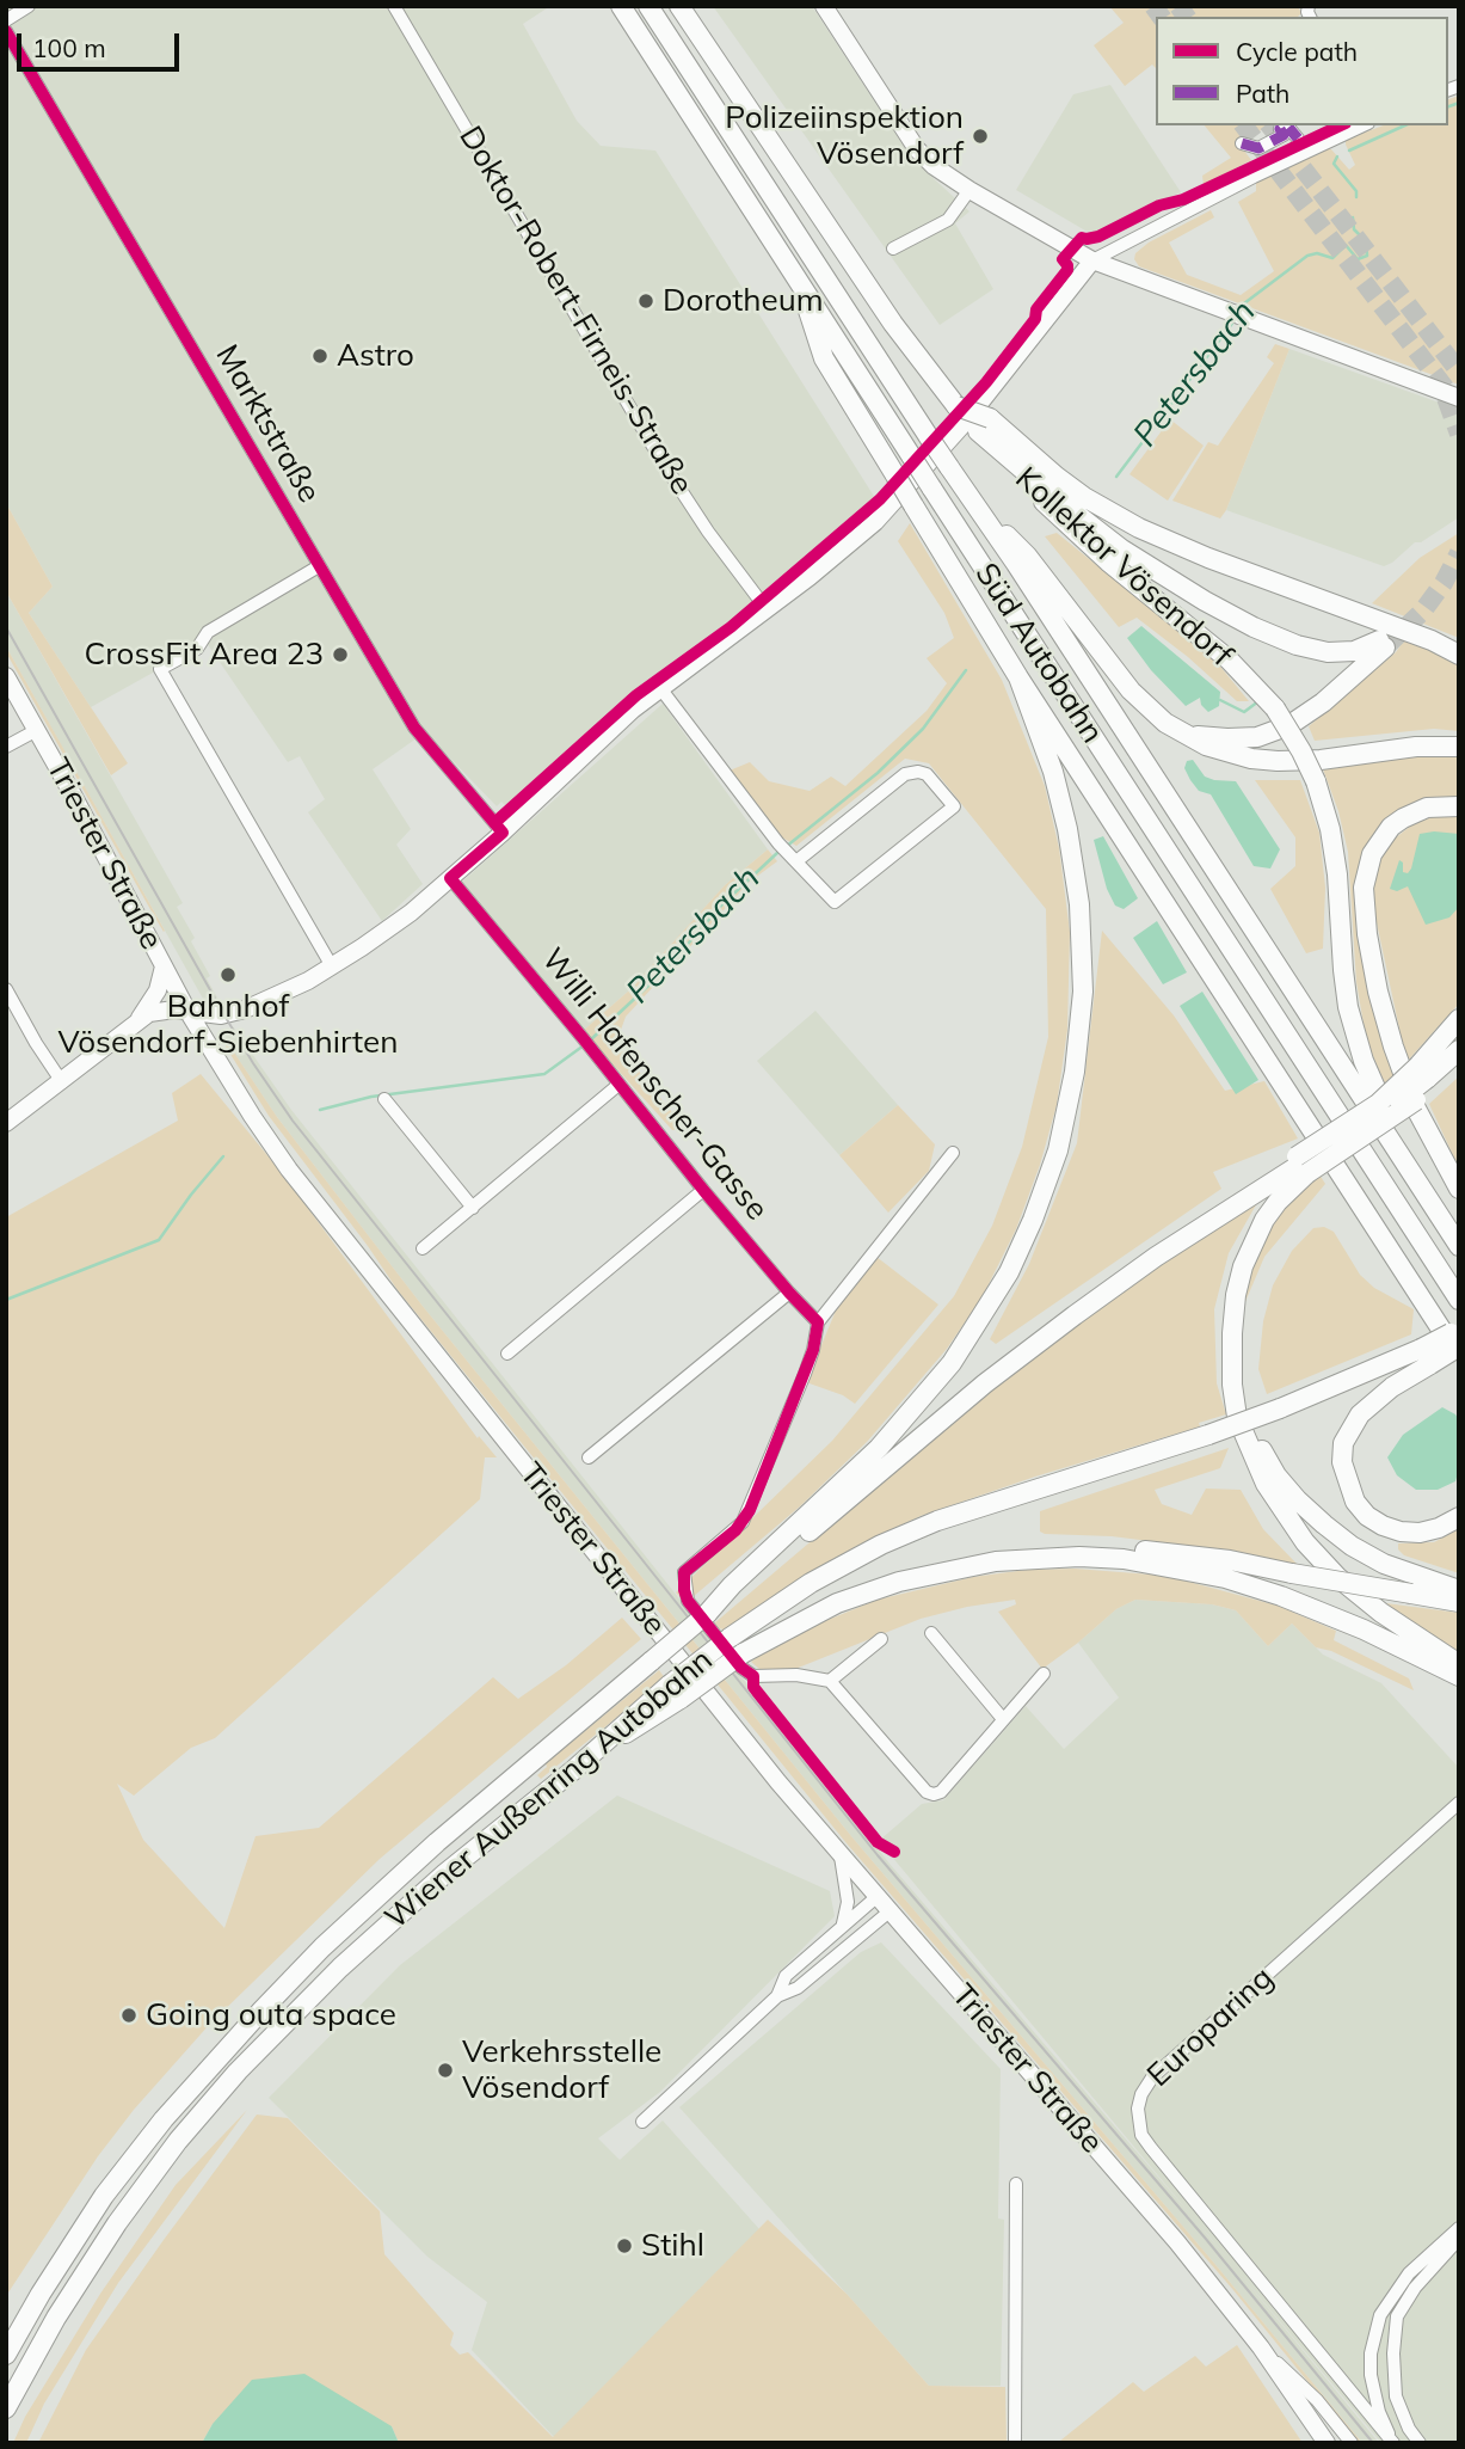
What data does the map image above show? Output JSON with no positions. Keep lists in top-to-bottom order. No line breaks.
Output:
{"streets":{"highway":["Kollektor Vösendorf","Süd Autobahn","Wiener Außenring Autobahn"],"main road":["Triester Straße"],"street":["Doktor-Robert-Firneis-Straße","Marktstraße","Willi Hafenscher-Gasse","Europaring"]},"crossings":[["Kollektor Vösendorf","Süd Autobahn"]],"water":["Petersbach"],"places":["Polizeiinspektion Vösendorf","Dorotheum","Astro","CrossFit Area 23","Bahnhof Vösendorf-Siebenhirten","Going outa space","Verkehrsstelle Vösendorf","Stihl"],"legend":["Cycle path","Path"],"scale_bar":"100 m"}
